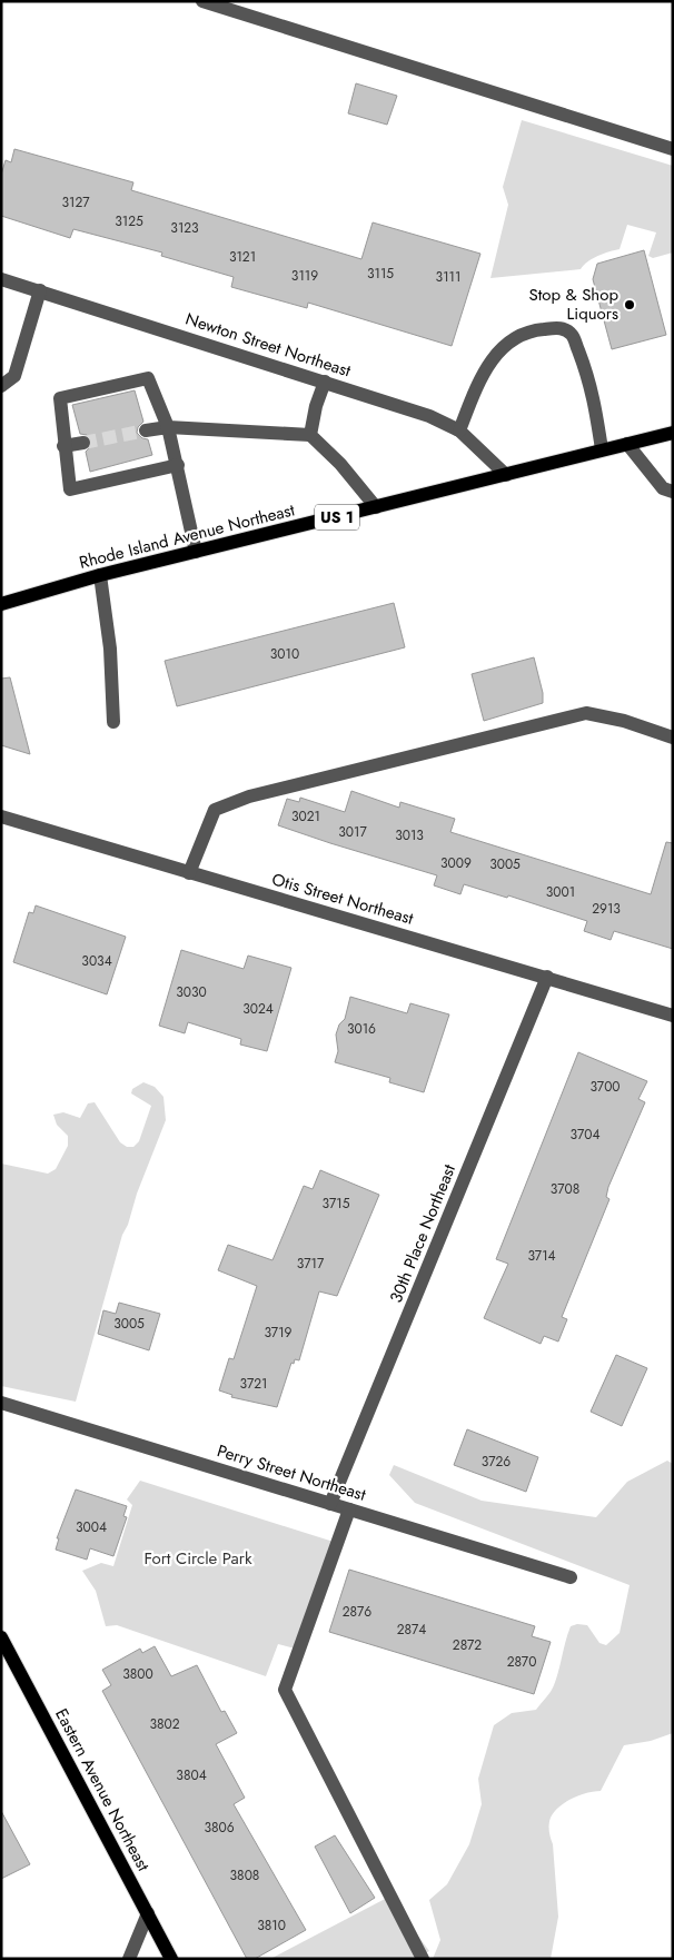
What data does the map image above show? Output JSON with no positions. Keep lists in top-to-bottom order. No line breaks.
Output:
{"streets":{"main road":["US 1","Rhode Island Avenue Northeast","Eastern Avenue Northeast"],"street":["Newton Street Northeast","Otis Street Northeast","30th Place Northeast","Perry Street Northeast"]},"crossings":[["Newton Street Northeast","Rhode Island Avenue Northeast"],["Otis Street Northeast","30th Place Northeast"],["30th Place Northeast","Perry Street Northeast"]],"parks":["Fort Circle Park"],"places":["Stop & Shop Liquors"],"house_numbers":["3127","3125","3123","3121","3115","3119","3111","3010","3021","3017","3013","3009","3005","3001","2913","3034","3030","3024","3016","3700","3704","3708","3715","3714","3717","3005","3719","3721","3726","3004","2876","2874","2872","2870","3800","3802","3804","3806","3808","3810"]}
